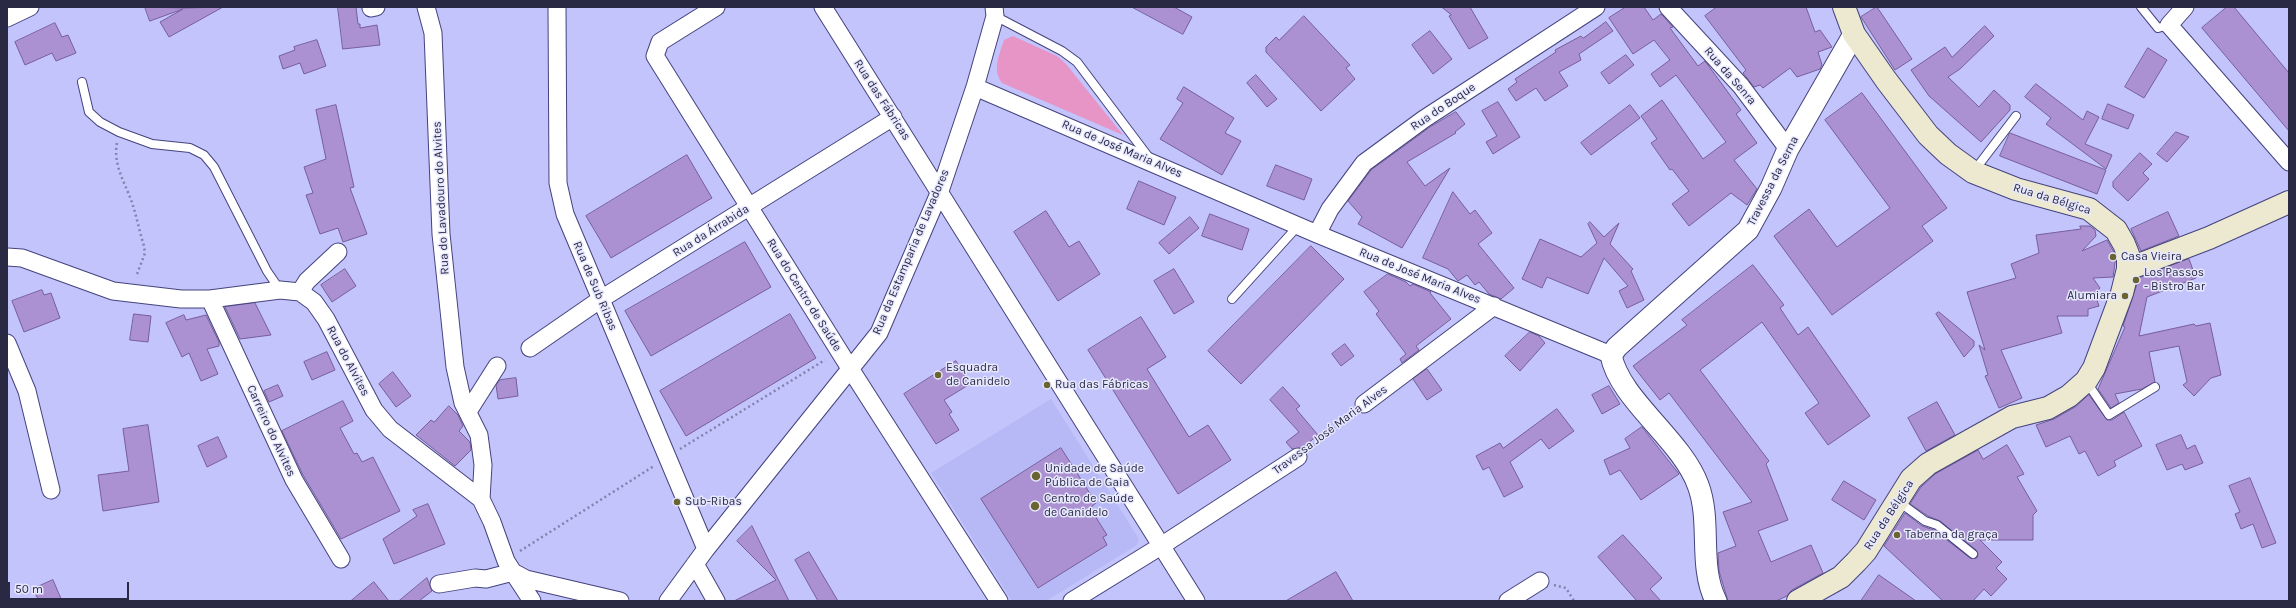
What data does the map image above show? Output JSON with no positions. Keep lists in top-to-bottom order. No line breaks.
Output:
{"streets":{"main road":["Rua da Bélgica"],"street":["Rua da Senra","Rua das Fábricas","Rua do Boque","Rua de José Maria Alves","Travessa da Serna","Rua do Lavadouro do Alvites","Rua da Árrabida","Rua da Estamparia de Lavadores","Rua de Sub Ribas","Rua do Centro de Saúde","Rua do Alvites","Travessa José Maria Alves","Carreiro do Alvites"]},"crossings":[["Rua da Senra","Travessa da Serna"],["Rua das Fábricas","Rua da Árrabida"],["Rua das Fábricas","Rua da Estamparia de Lavadores"],["Rua das Fábricas","Travessa José Maria Alves"],["Rua do Boque","Rua de José Maria Alves"],["Rua de José Maria Alves","Travessa da Serna"],["Rua de José Maria Alves","Rua da Estamparia de Lavadores"],["Rua de José Maria Alves","Travessa José Maria Alves"],["Travessa da Serna","Rua da Bélgica"],["Rua do Lavadouro do Alvites","Rua do Alvites"],["Rua da Árrabida","Rua de Sub Ribas"],["Rua da Árrabida","Rua do Centro de Saúde"],["Rua da Estamparia de Lavadores","Rua de Sub Ribas"],["Rua da Estamparia de Lavadores","Rua do Centro de Saúde"]],"places":["Casa Vieira","Los Passos - Bistro Bar","Alumiara","Esquadra de Canidelo","Rua das Fábricas","Unidade de Saúde Pública de Gaia","Sub-Ribas","Centro de Saúde de Canidelo","Taberna da graça"],"scale_bar":"50 m"}
